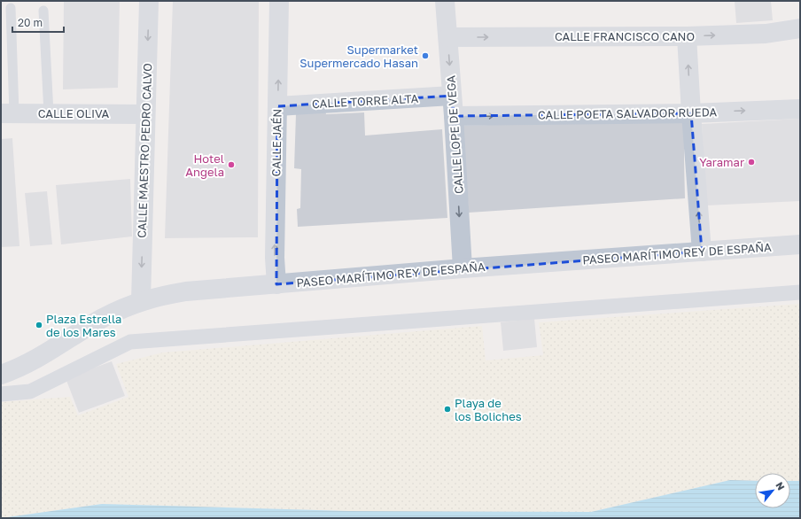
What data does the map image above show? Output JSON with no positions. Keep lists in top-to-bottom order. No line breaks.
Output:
{"streets":{"street":["CALLE FRANCISCO CANO","CALLE TORRE ALTA","CALLE OLIVA","CALLE POETA SALVADOR RUEDA","CALLE LOPE DE VEGA","CALLE JAÉN","CALLE MAESTRO PEDRO CALVO","PASEO MARÍTIMO REY DE ESPAÑA"]},"crossings":[["CALLE FRANCISCO CANO","CALLE LOPE DE VEGA"],["CALLE TORRE ALTA","CALLE LOPE DE VEGA"],["CALLE TORRE ALTA","CALLE JAÉN"],["CALLE OLIVA","CALLE MAESTRO PEDRO CALVO"],["CALLE POETA SALVADOR RUEDA","CALLE LOPE DE VEGA"],["CALLE LOPE DE VEGA","PASEO MARÍTIMO REY DE ESPAÑA"],["CALLE JAÉN","PASEO MARÍTIMO REY DE ESPAÑA"],["CALLE MAESTRO PEDRO CALVO","PASEO MARÍTIMO REY DE ESPAÑA"]],"one_way":["CALLE FRANCISCO CANO","CALLE POETA SALVADOR RUEDA","CALLE LOPE DE VEGA","CALLE JAÉN","CALLE MAESTRO PEDRO CALVO"],"places":["Supermarket Supermercado Hasan","Yaramar","Hotel Angela","Plaza Estrella de los Mares","Playa de los Boliches"],"scale_bar":"20 m","north":"top right"}
